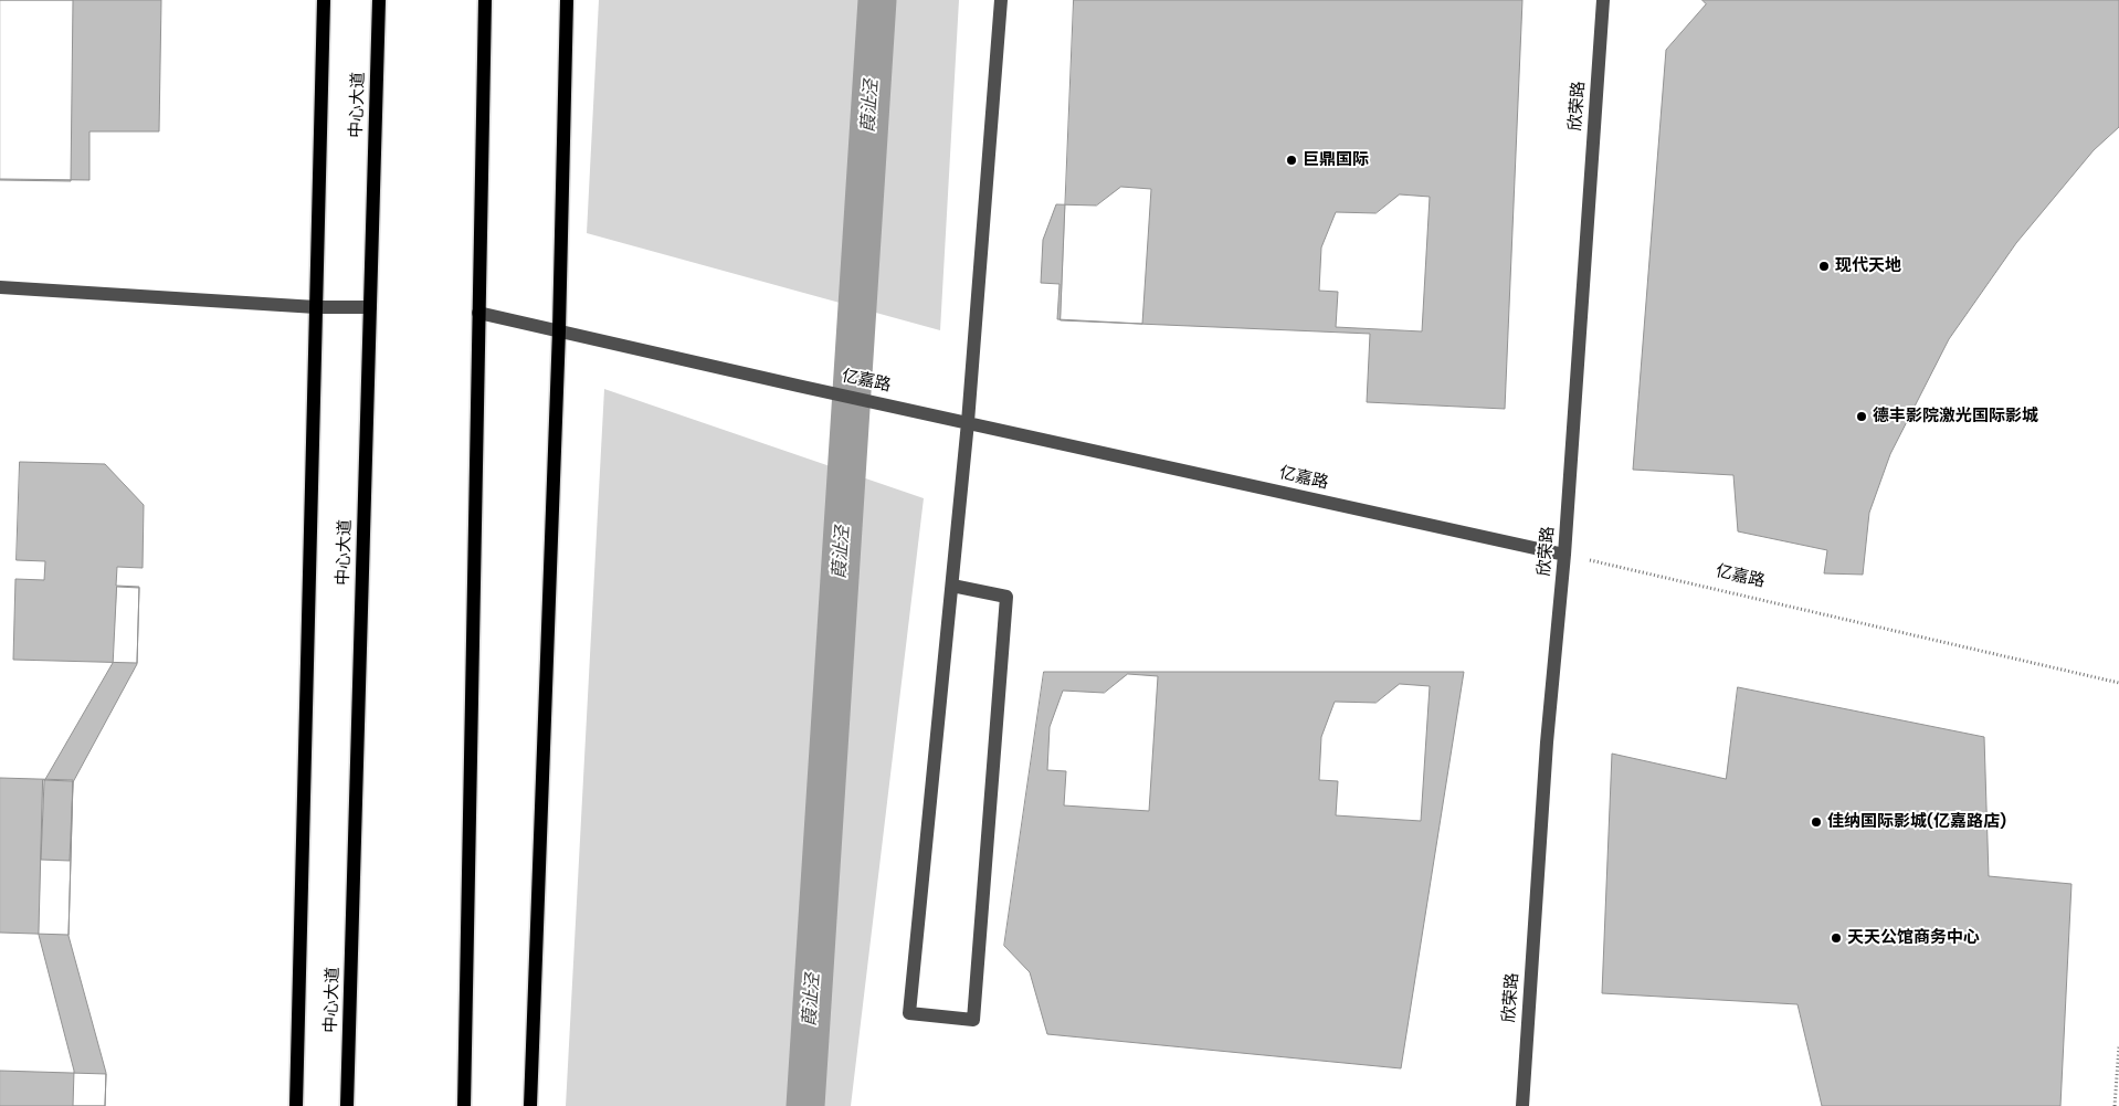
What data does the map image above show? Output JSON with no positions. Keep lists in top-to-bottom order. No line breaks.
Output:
{"streets":{"main road":["中心大道"],"street":["欣荣路","亿嘉路"]},"crossings":[["欣荣路","亿嘉路"]],"water":["葭沚泾"],"places":["巨鼎国际","现代天地","德丰影院激光国际影城","佳纳国际影城(亿嘉路店)","天天公馆商务中心"]}
